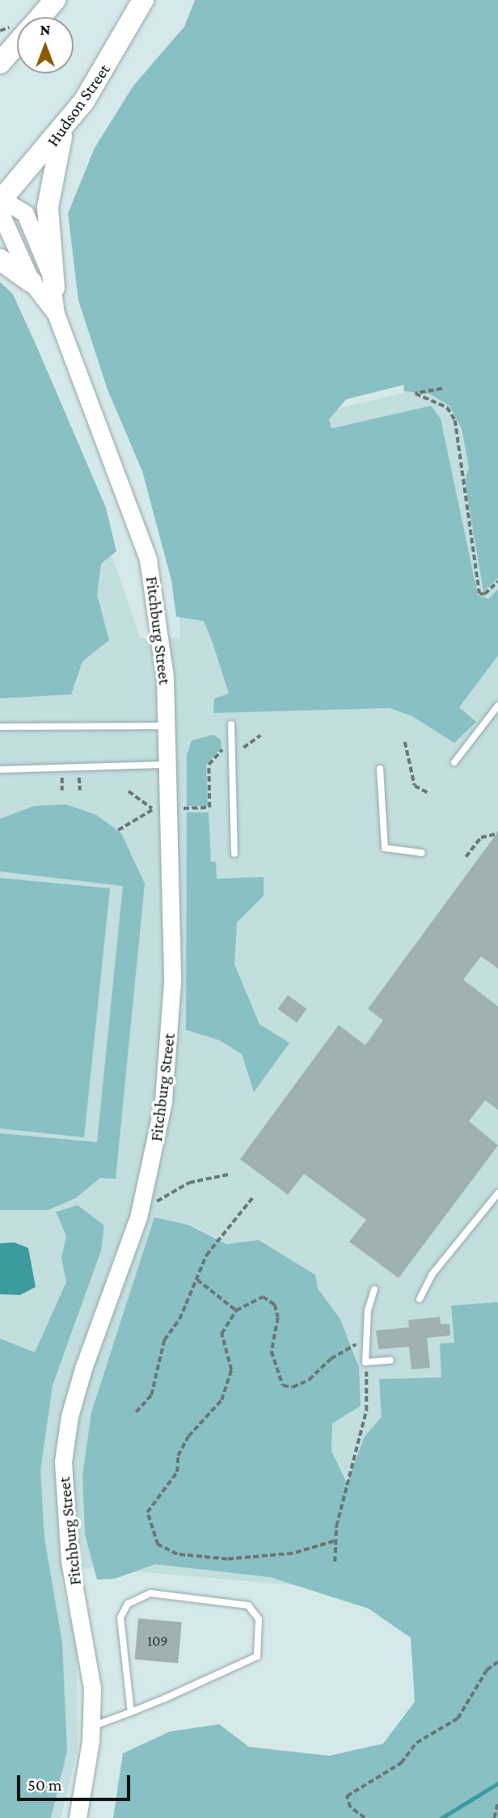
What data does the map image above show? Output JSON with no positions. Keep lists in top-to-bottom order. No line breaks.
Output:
{"streets":{"main road":["Hudson Street"],"street":["Fitchburg Street"]},"crossings":[["Hudson Street","Fitchburg Street"]],"house_numbers":["109"],"scale_bar":"50 m","north":"top"}
